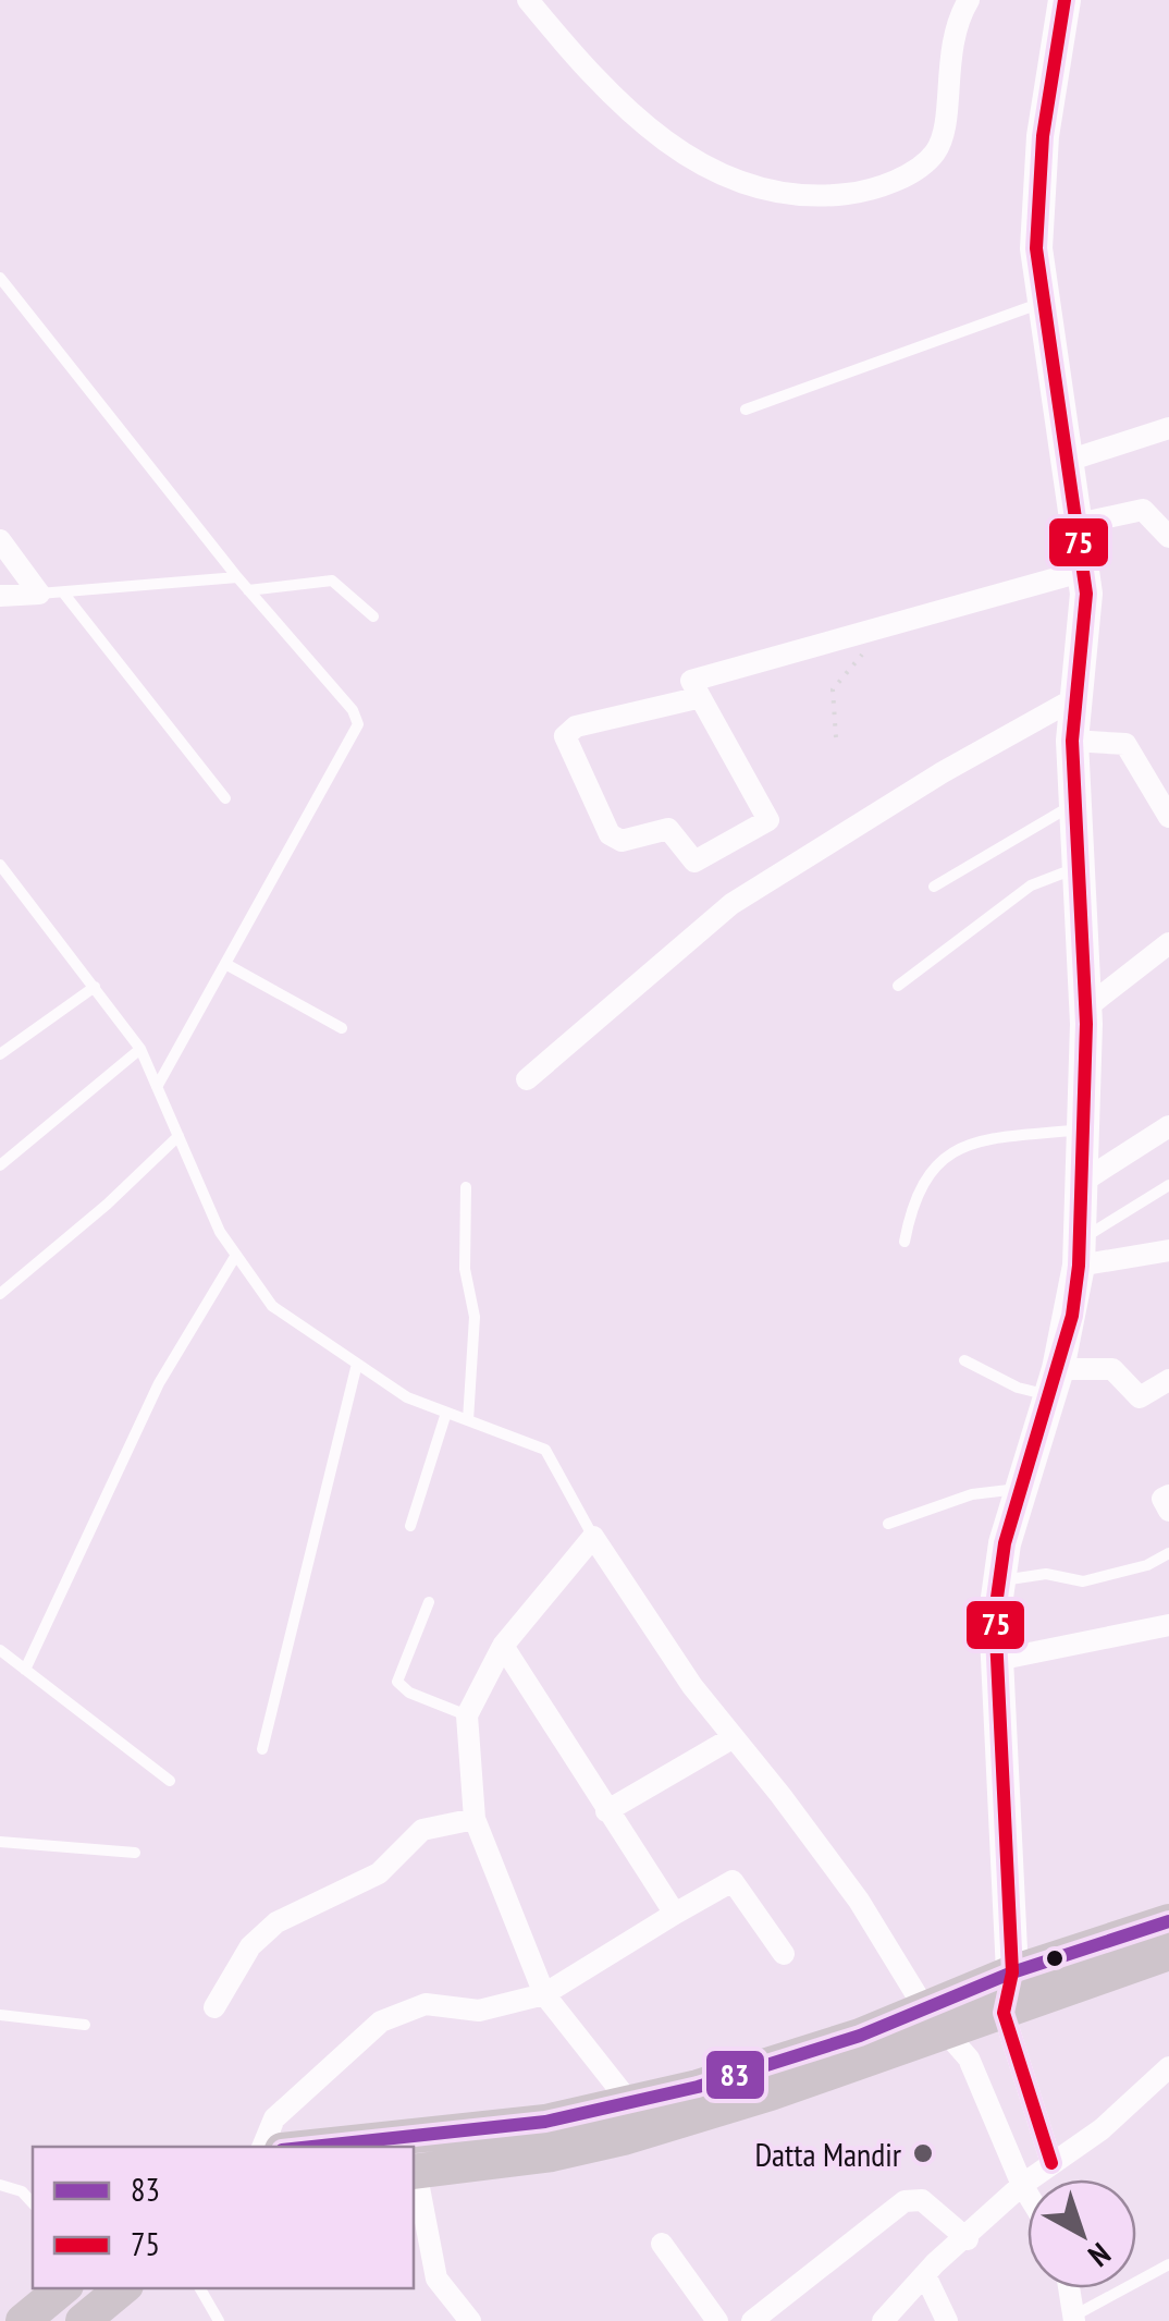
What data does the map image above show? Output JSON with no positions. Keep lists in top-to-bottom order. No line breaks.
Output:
{"places":["Datta Mandir"],"lines":["transit line 75","transit line 83"],"legend":["83","75"],"north":"bottom right"}
